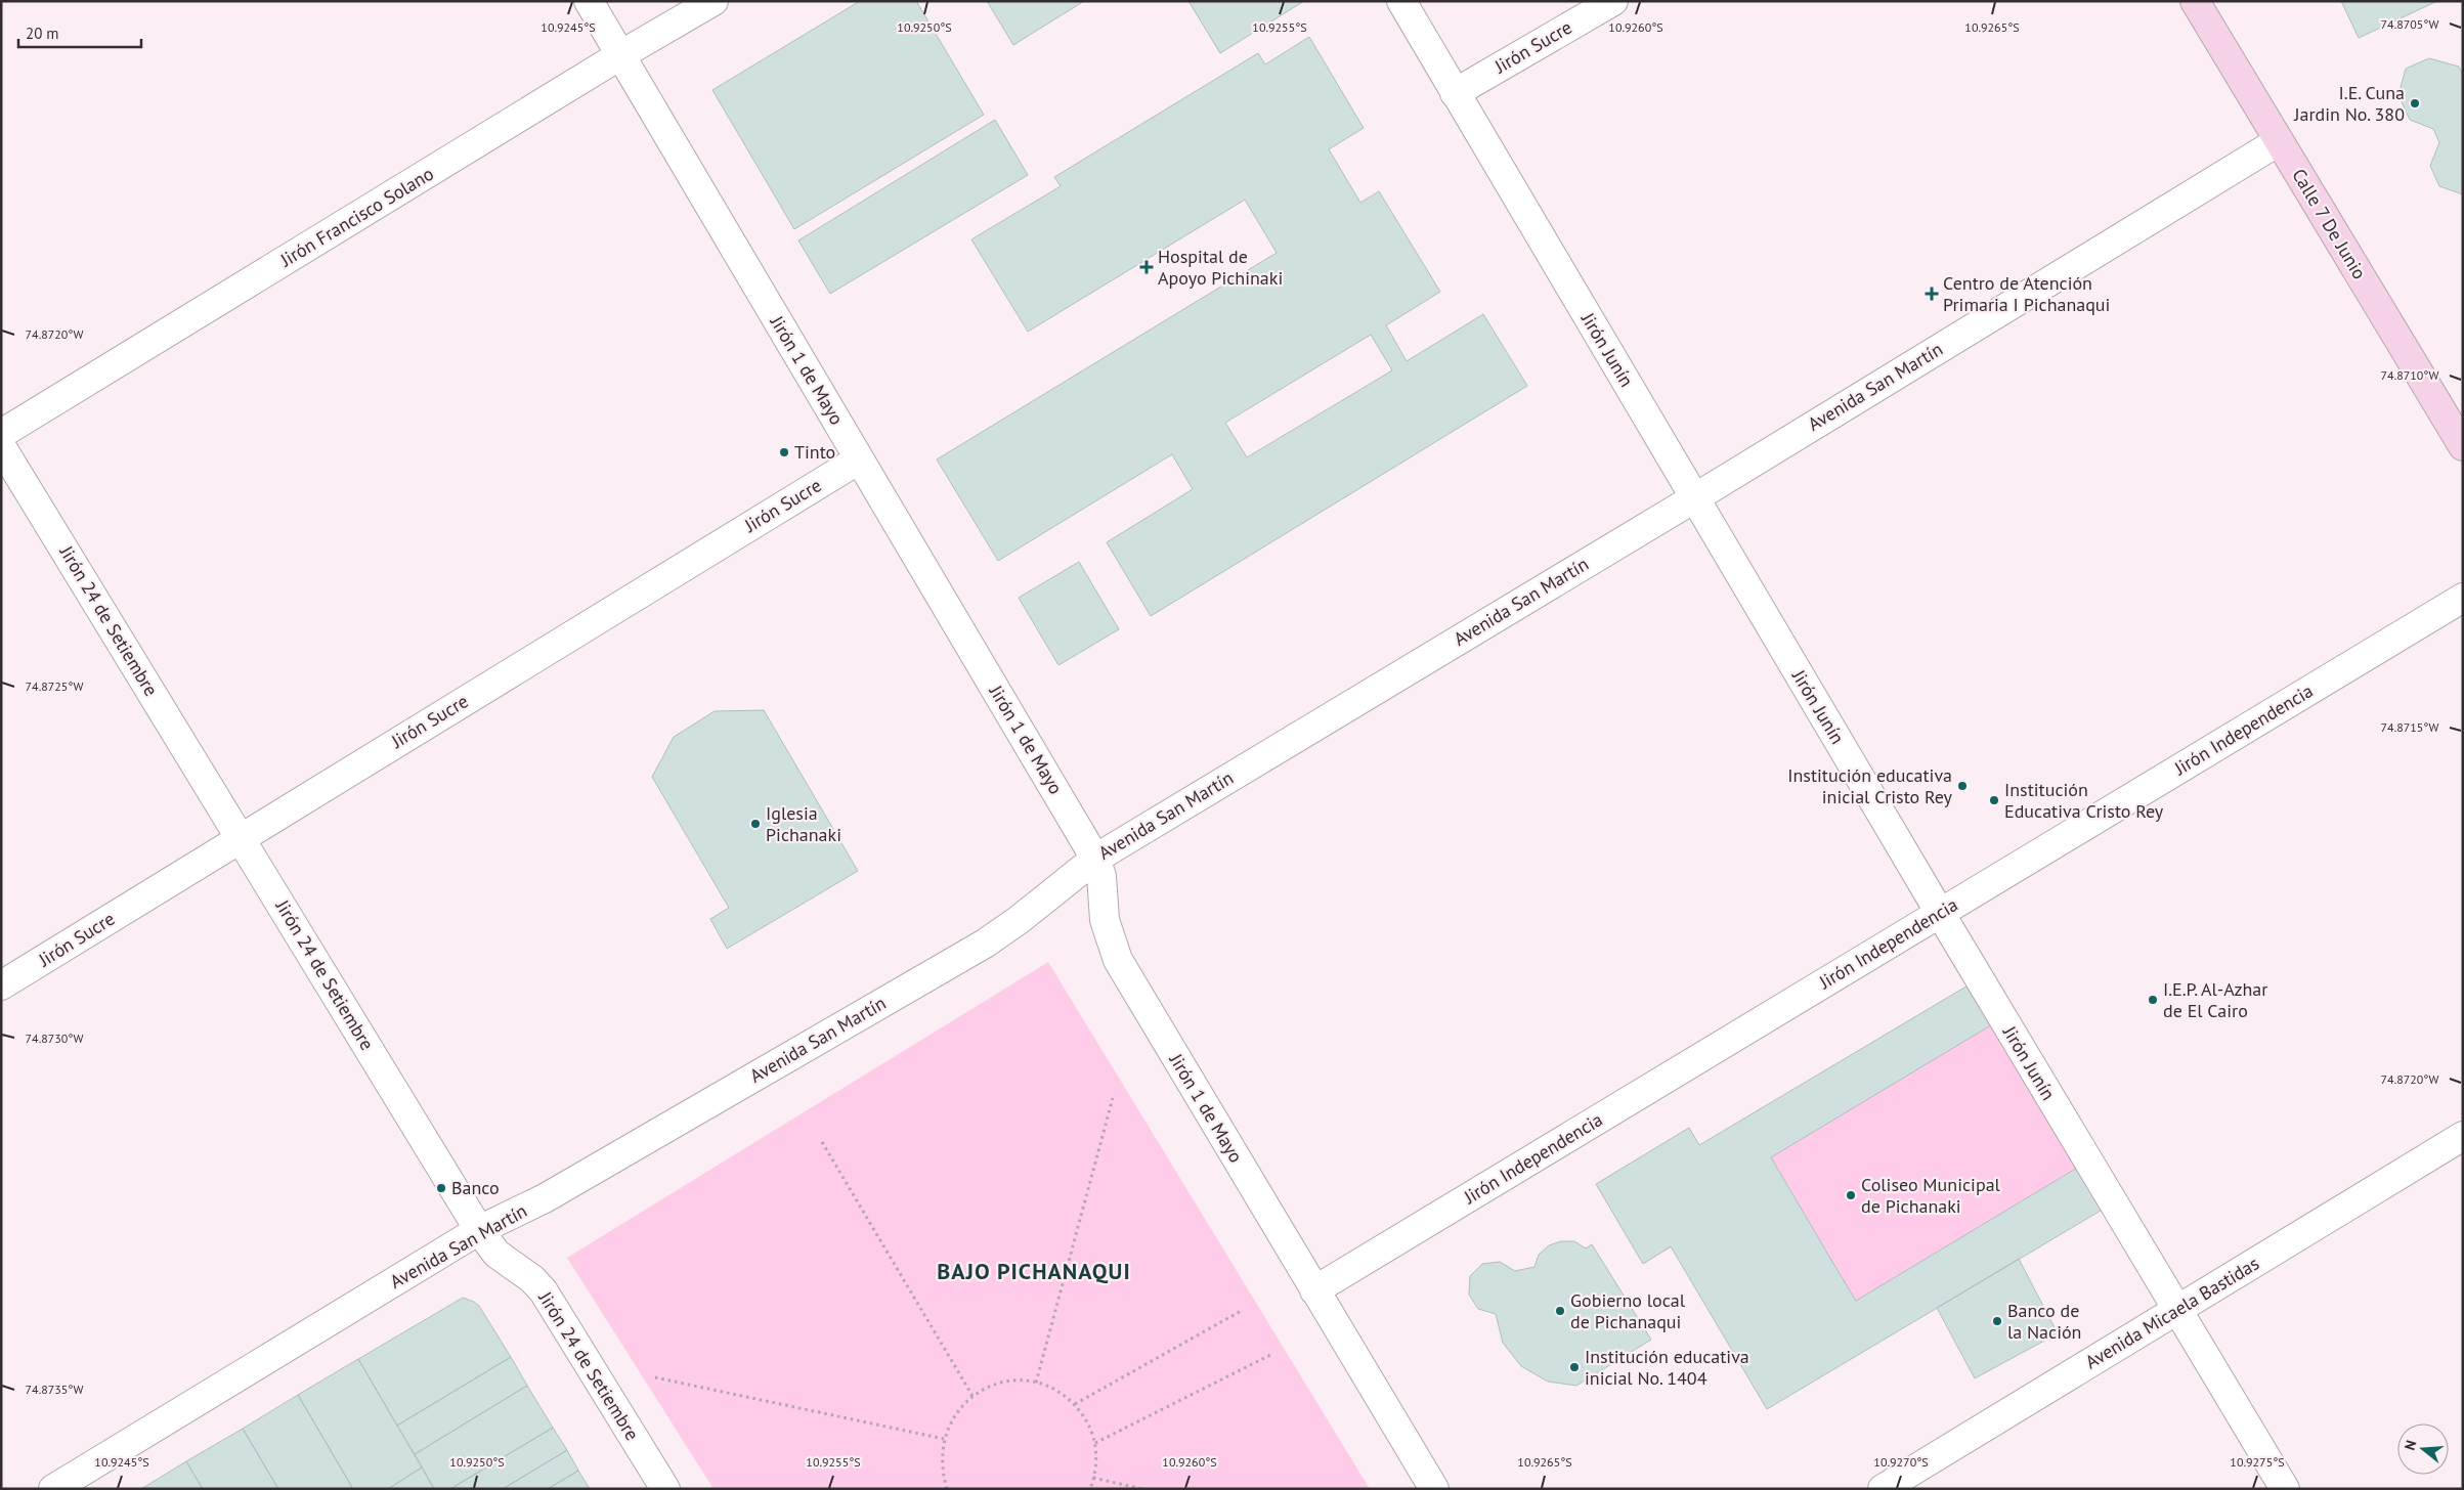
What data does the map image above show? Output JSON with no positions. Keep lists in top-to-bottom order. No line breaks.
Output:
{"streets":{"street":["Jirón Sucre","Jirón Francisco Solano","Calle 7 De Junio","Jirón Junín","Jirón 1 de Mayo","Avenida San Martín","Jirón 24 de Setiembre","Jirón Independencia","Avenida Micaela Bastidas"]},"crossings":[["Jirón Sucre","Jirón Junín"],["Jirón Sucre","Jirón 1 de Mayo"],["Jirón Sucre","Jirón 24 de Setiembre"],["Jirón Francisco Solano","Jirón 1 de Mayo"],["Calle 7 De Junio","Avenida San Martín"],["Jirón Junín","Avenida San Martín"],["Jirón Junín","Jirón Independencia"],["Jirón Junín","Avenida Micaela Bastidas"],["Jirón 1 de Mayo","Avenida San Martín"],["Jirón 1 de Mayo","Jirón Independencia"],["Avenida San Martín","Jirón 24 de Setiembre"]],"districts":["BAJO PICHANAQUI"],"places":{"other":["I.E. Cuna Jardin No. 380","Tinto","Institución educativa inicial Cristo Rey","Institución Educativa Cristo Rey","Iglesia Pichanaki","I.E.P. Al-Azhar de El Cairo","Banco","Coliseo Municipal de Pichanaki","Gobierno local de Pichanaqui","Banco de la Nación","Institución educativa inicial No. 1404"],"health":["Hospital de Apoyo Pichinaki","Centro de Atención Primaria I Pichanaqui"]},"scale_bar":"20 m","north":"left","coordinates":["74.8705°W","10.9245°S","10.9250°S","10.9255°S","10.9260°S","10.9265°S","74.8720°W","74.8710°W","74.8725°W","74.8715°W","74.8730°W","74.8735°W","10.9270°S","10.9275°S"]}
